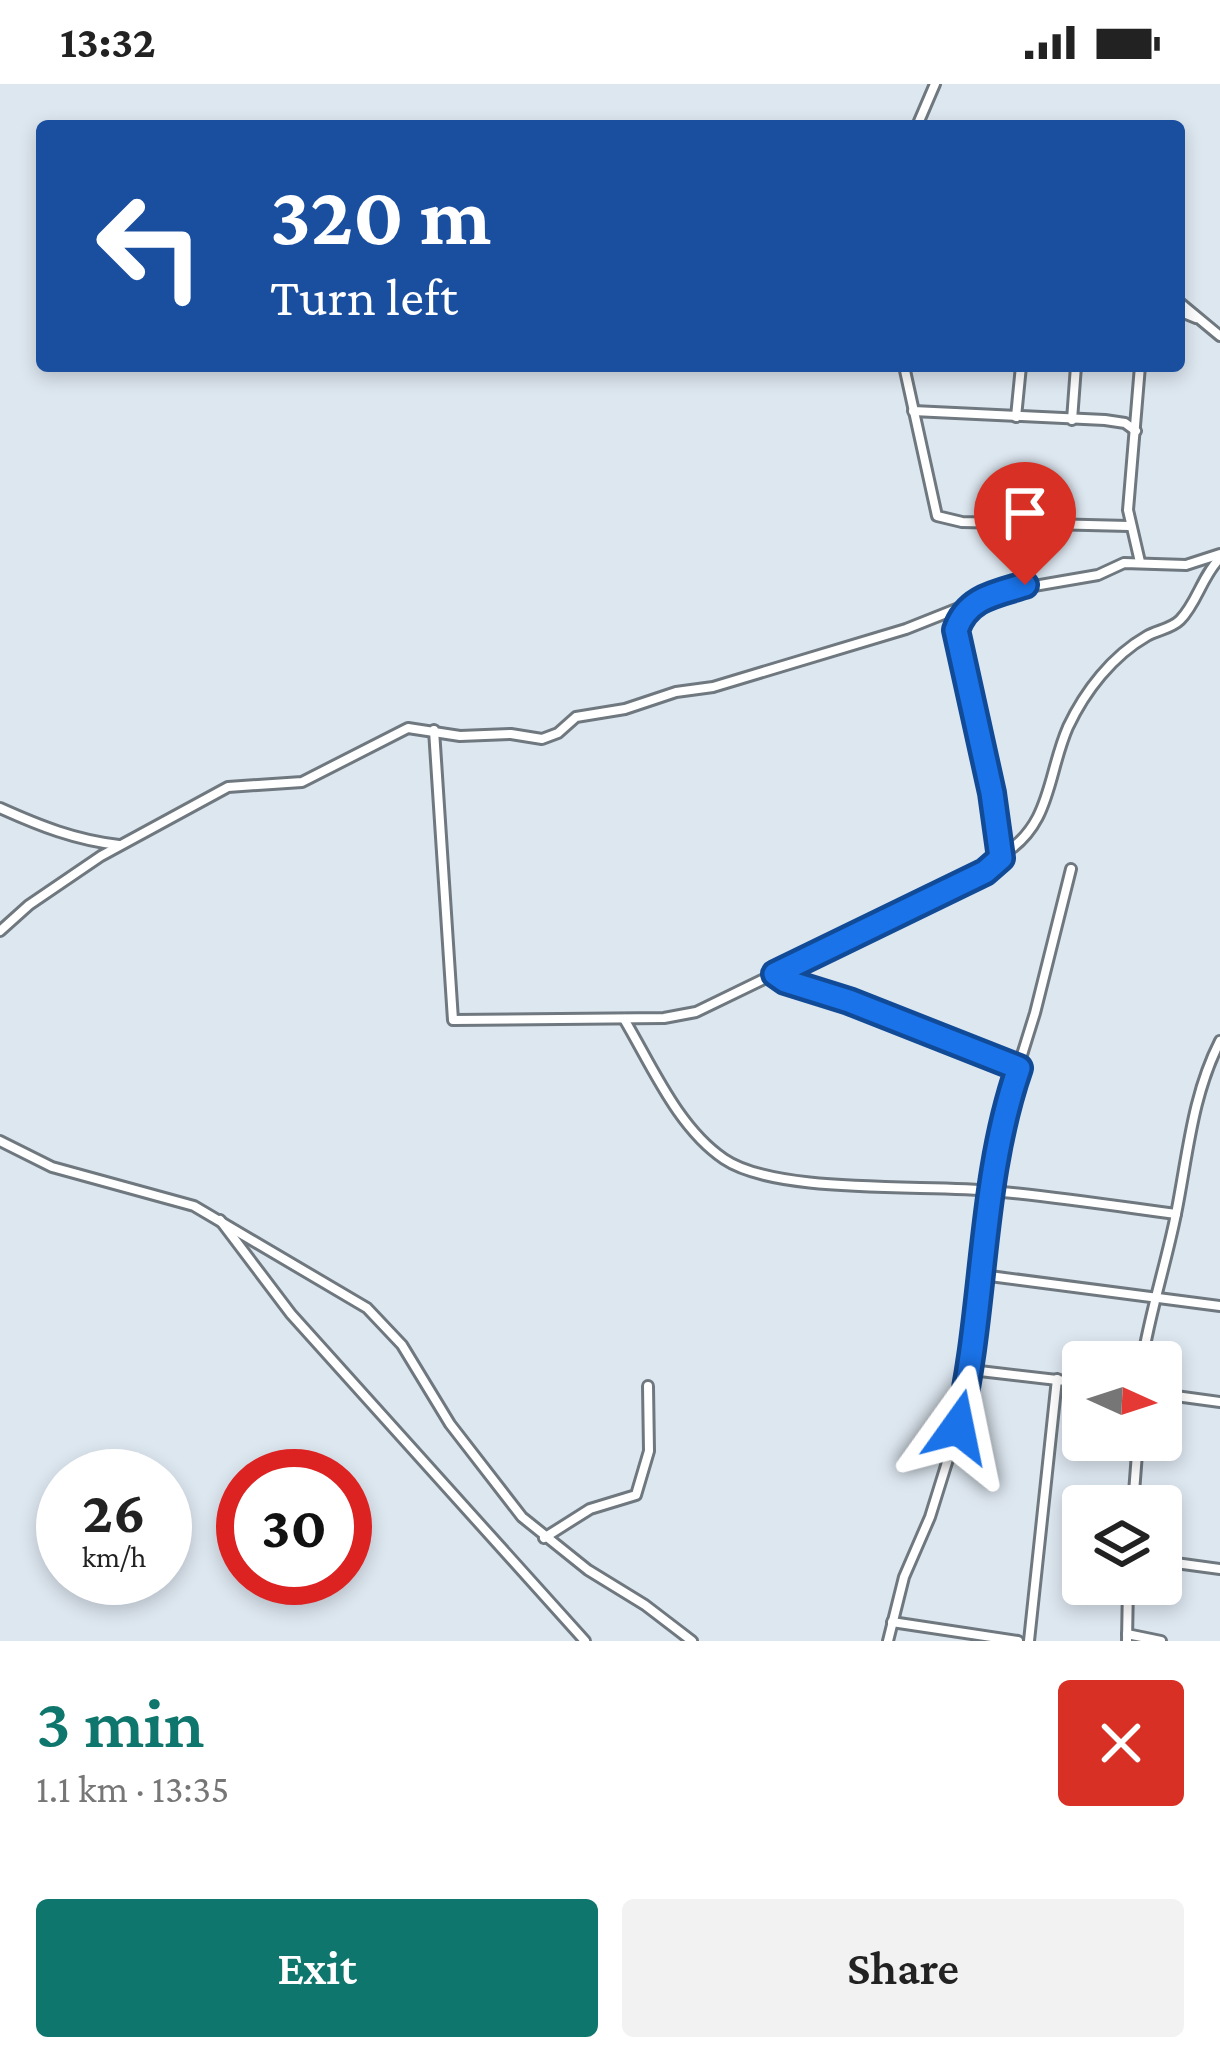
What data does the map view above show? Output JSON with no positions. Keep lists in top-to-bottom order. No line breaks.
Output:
{"north":"right","page":{"status":"13:32","turn":["320 m","Turn left"],"speed":"26 km/h","limit":"30","heading":["3 min","1.1 km · 13:35"],"buttons":["Exit","Share"]}}
